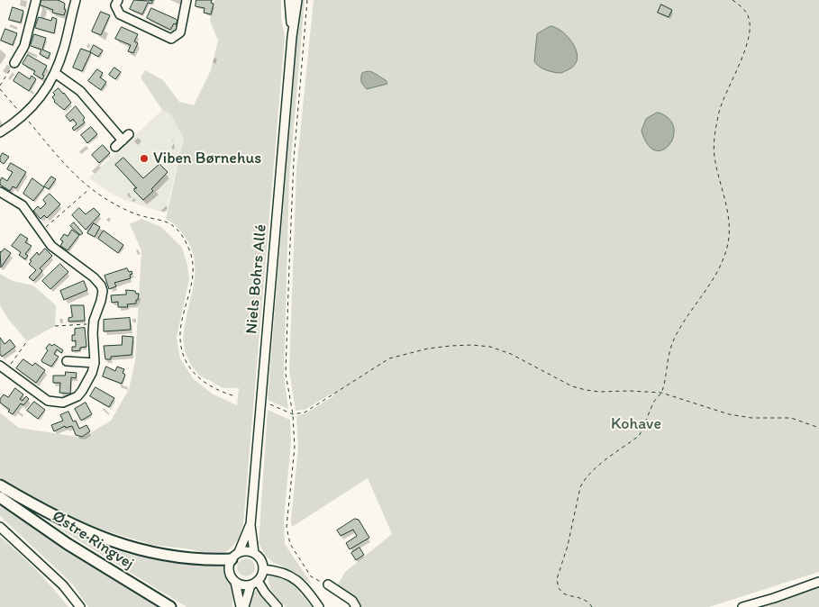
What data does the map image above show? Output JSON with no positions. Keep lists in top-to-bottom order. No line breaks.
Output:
{"streets":{"main road":["Østre Ringvej"],"street":["Niels Bohrs Allé"]},"parks":["Kohave"],"places":["Viben Børnehus"]}
